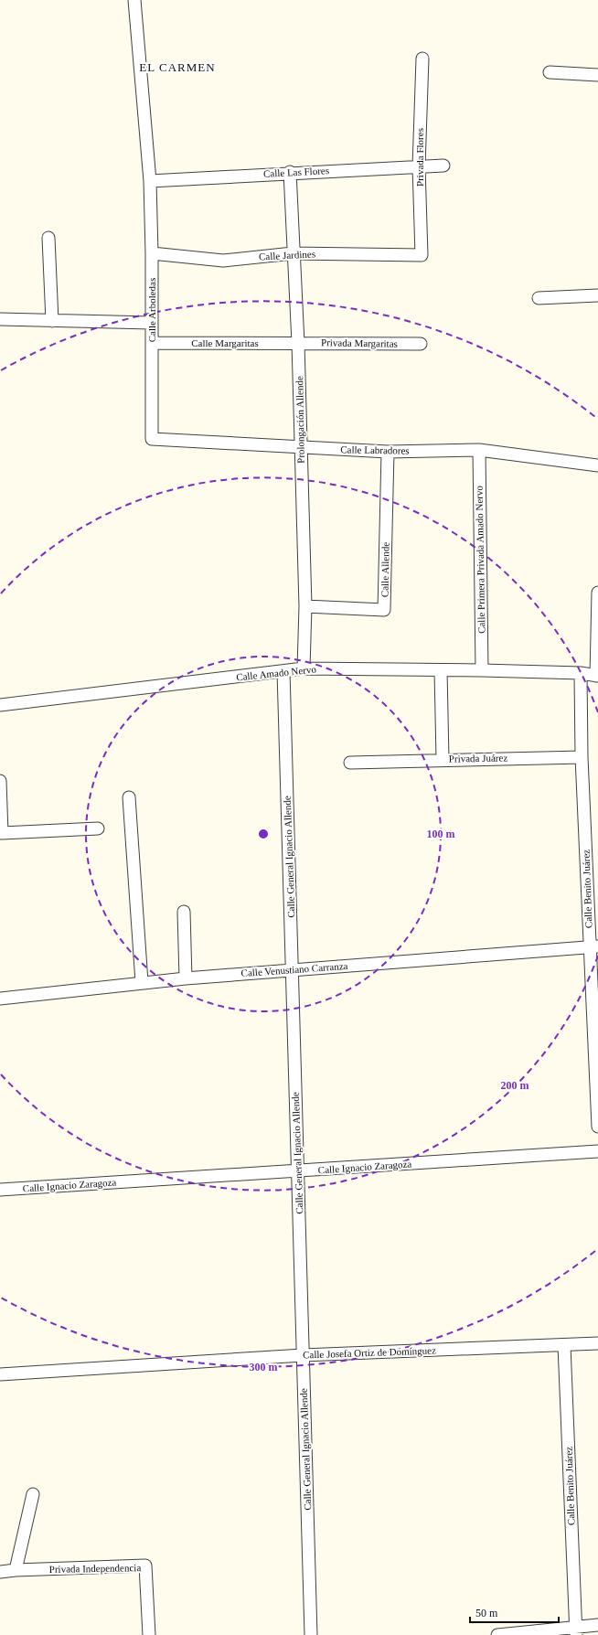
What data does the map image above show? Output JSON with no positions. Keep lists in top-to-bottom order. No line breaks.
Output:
{"streets":{"street":["Privada Flores","Calle Las Flores","Calle Jardines","Calle Arboledas","Calle Margaritas","Privada Margaritas","Prolongación Allende","Calle Labradores","Calle Primera Privada Amado Nervo","Calle Allende","Calle Amado Nervo","Privada Juárez","Calle General Ignacio Allende","Calle Benito Juárez","Calle Venustiano Carranza","Calle Ignacio Zaragoza","Calle Josefa Ortiz de Domínguez","Privada Independencia"]},"crossings":[["Privada Flores","Calle Las Flores"],["Privada Flores","Calle Jardines"],["Calle Las Flores","Calle Arboledas"],["Calle Las Flores","Prolongación Allende"],["Calle Jardines","Calle Arboledas"],["Calle Jardines","Prolongación Allende"],["Calle Arboledas","Calle Margaritas"],["Calle Arboledas","Calle Labradores"],["Calle Margaritas","Privada Margaritas"],["Calle Margaritas","Prolongación Allende"],["Privada Margaritas","Prolongación Allende"],["Prolongación Allende","Calle Labradores"],["Prolongación Allende","Calle Allende"],["Prolongación Allende","Calle Amado Nervo"],["Calle Labradores","Calle Primera Privada Amado Nervo"],["Calle Labradores","Calle Allende"],["Calle Primera Privada Amado Nervo","Calle Amado Nervo"],["Calle Amado Nervo","Privada Juárez"],["Calle Amado Nervo","Calle General Ignacio Allende"],["Calle Amado Nervo","Calle Benito Juárez"],["Privada Juárez","Calle Benito Juárez"],["Calle General Ignacio Allende","Calle Venustiano Carranza"],["Calle General Ignacio Allende","Calle Ignacio Zaragoza"],["Calle General Ignacio Allende","Calle Josefa Ortiz de Domínguez"],["Calle Benito Juárez","Calle Venustiano Carranza"],["Calle Benito Juárez","Calle Josefa Ortiz de Domínguez"]],"districts":["EL CARMEN"],"scale_bar":"50 m","rings":["100 m","200 m","300 m"]}
